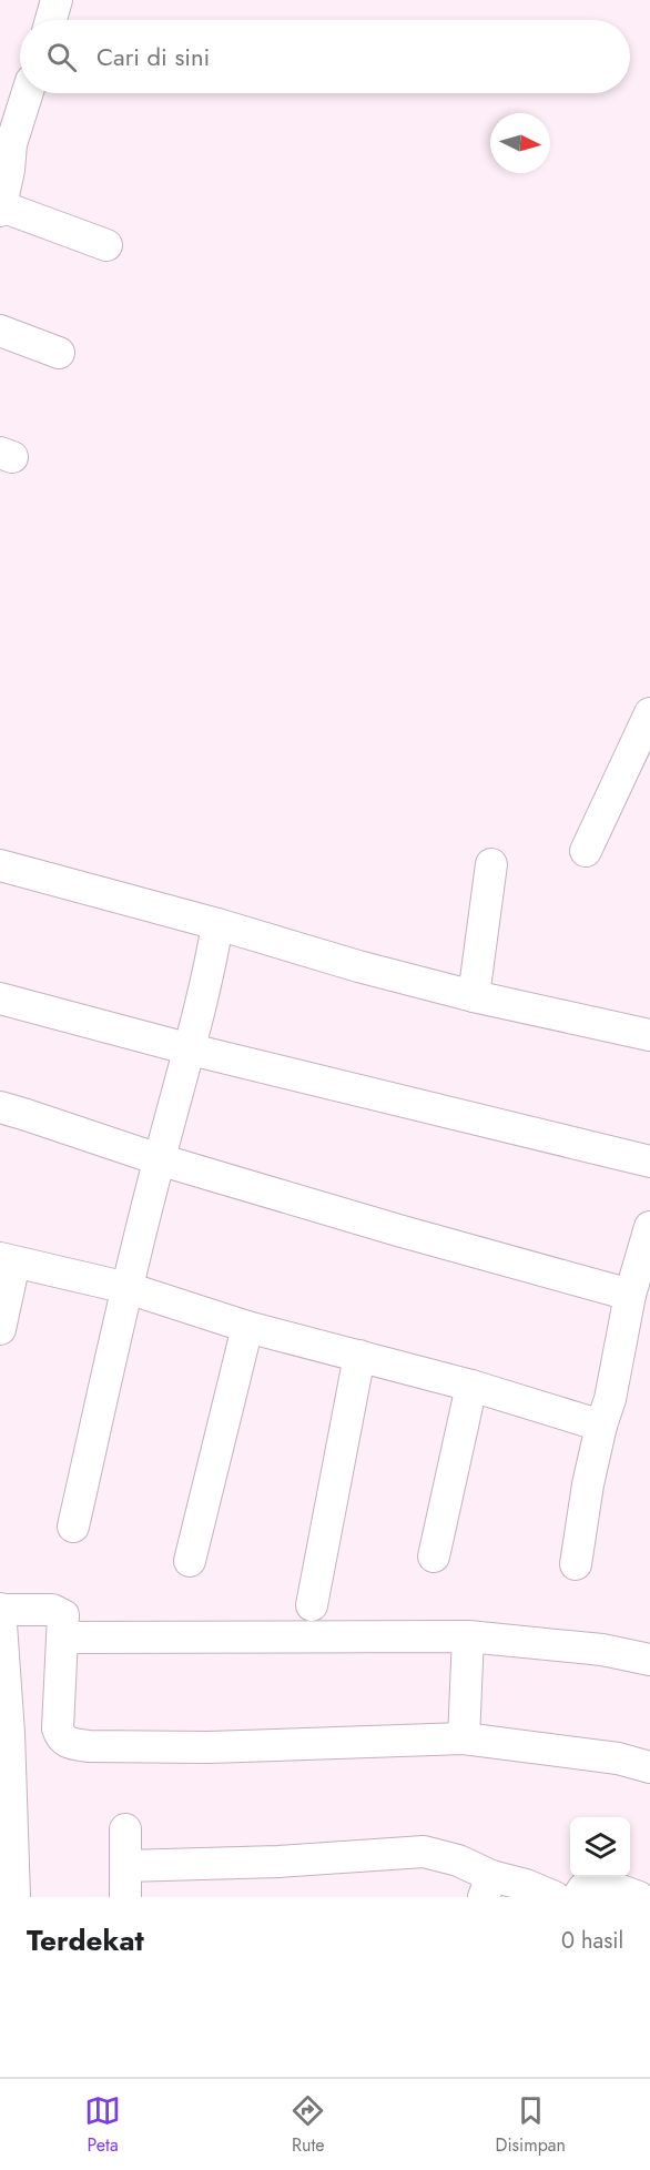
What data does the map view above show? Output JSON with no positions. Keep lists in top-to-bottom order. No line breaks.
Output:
{"north":"right","page":{"search":"Cari di sini","heading":["Terdekat","0 hasil"],"nav":["Peta","Rute","Disimpan"]}}
